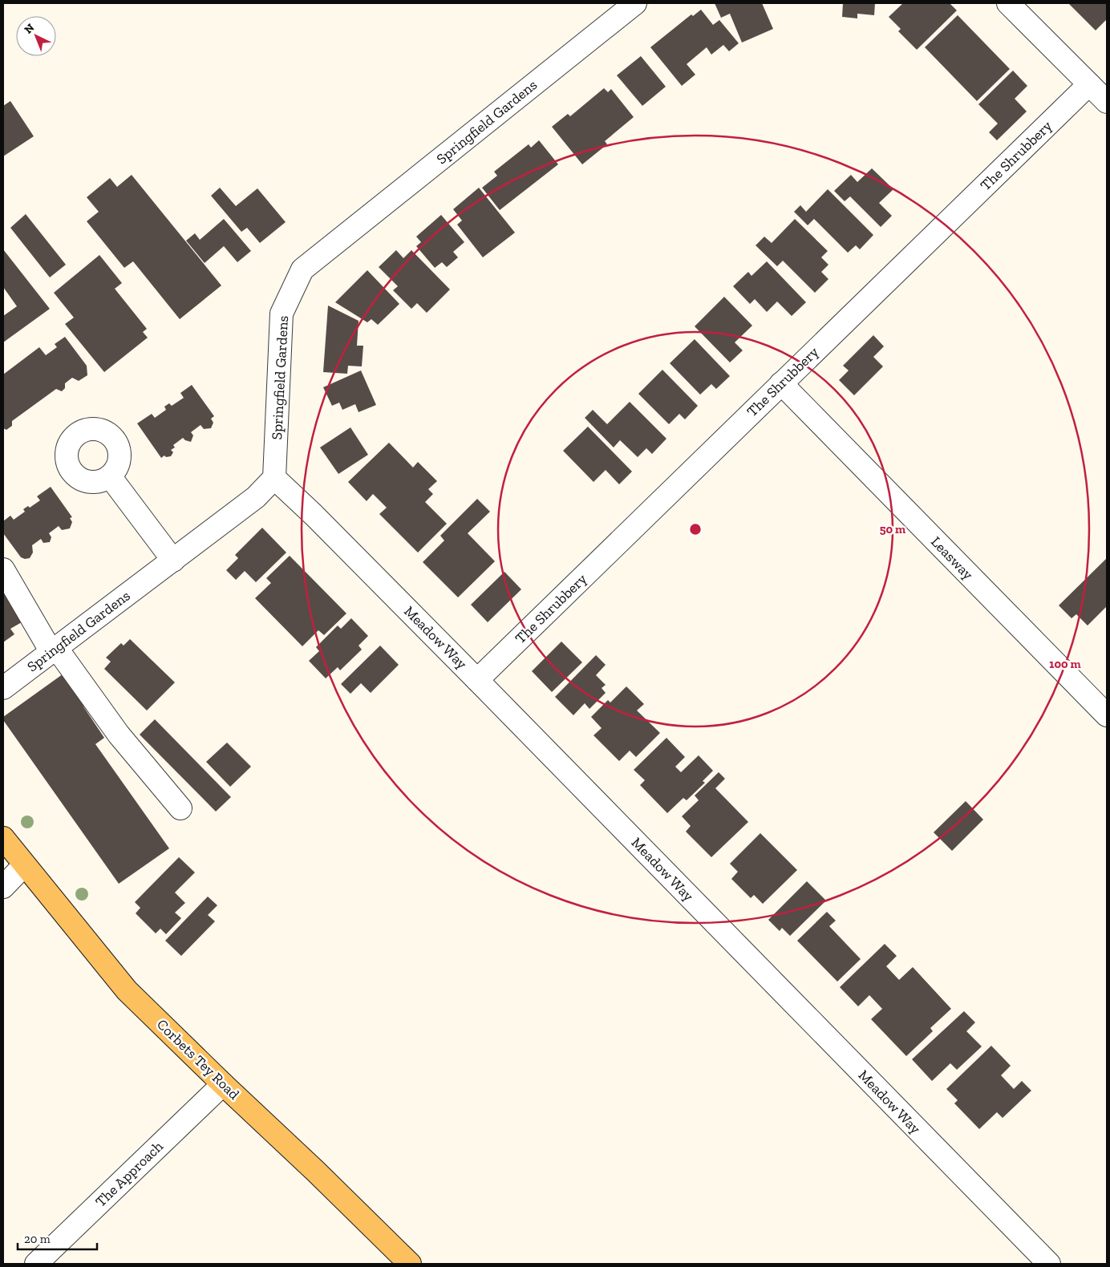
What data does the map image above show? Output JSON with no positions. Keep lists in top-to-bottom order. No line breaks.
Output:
{"streets":{"main road":["Corbets Tey Road"],"street":["Springfield Gardens","The Shrubbery","Leasway","Meadow Way","The Approach"]},"crossings":[["Springfield Gardens","Meadow Way"],["The Shrubbery","Leasway"],["The Shrubbery","Meadow Way"],["Corbets Tey Road","The Approach"]],"scale_bar":"20 m","north":"top left","rings":["50 m","100 m"]}
